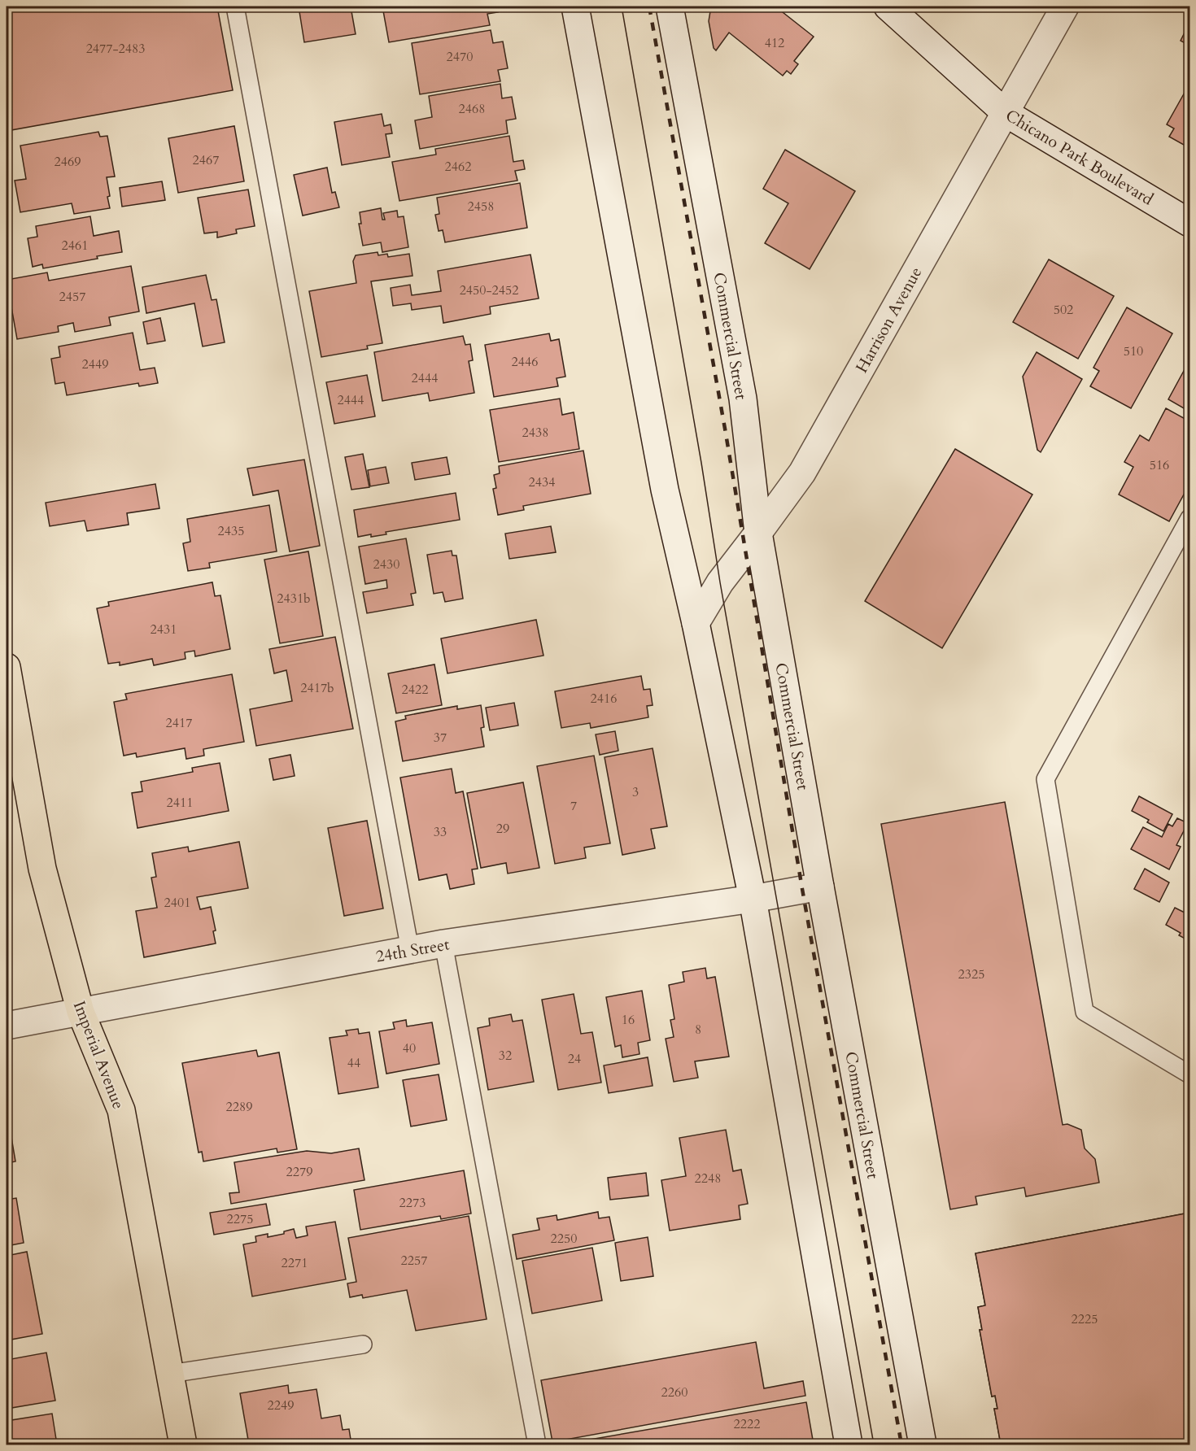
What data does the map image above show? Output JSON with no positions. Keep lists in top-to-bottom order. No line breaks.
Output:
{"streets":{"main road":["Chicano Park Boulevard","Harrison Avenue","Commercial Street","24th Street","Imperial Avenue"]},"crossings":[["Chicano Park Boulevard","Harrison Avenue"],["Harrison Avenue","Commercial Street"],["Commercial Street","24th Street"],["24th Street","Imperial Avenue"]],"house_numbers":["412","2477-2483","2470","2468","2467","2469","2462","2458","2461","2450-2452","2457","502","510","2446","2449","2444","2444","2438","516","2434","2435","2430","2431b","2431","2417b","2422","2416","2417","37","3","2411","7","29","33","2401","2325","16","8","40","32","24","44","2289","2279","2248","2273","2275","2250","2257","2271","2225","2260","2249","2222"]}
